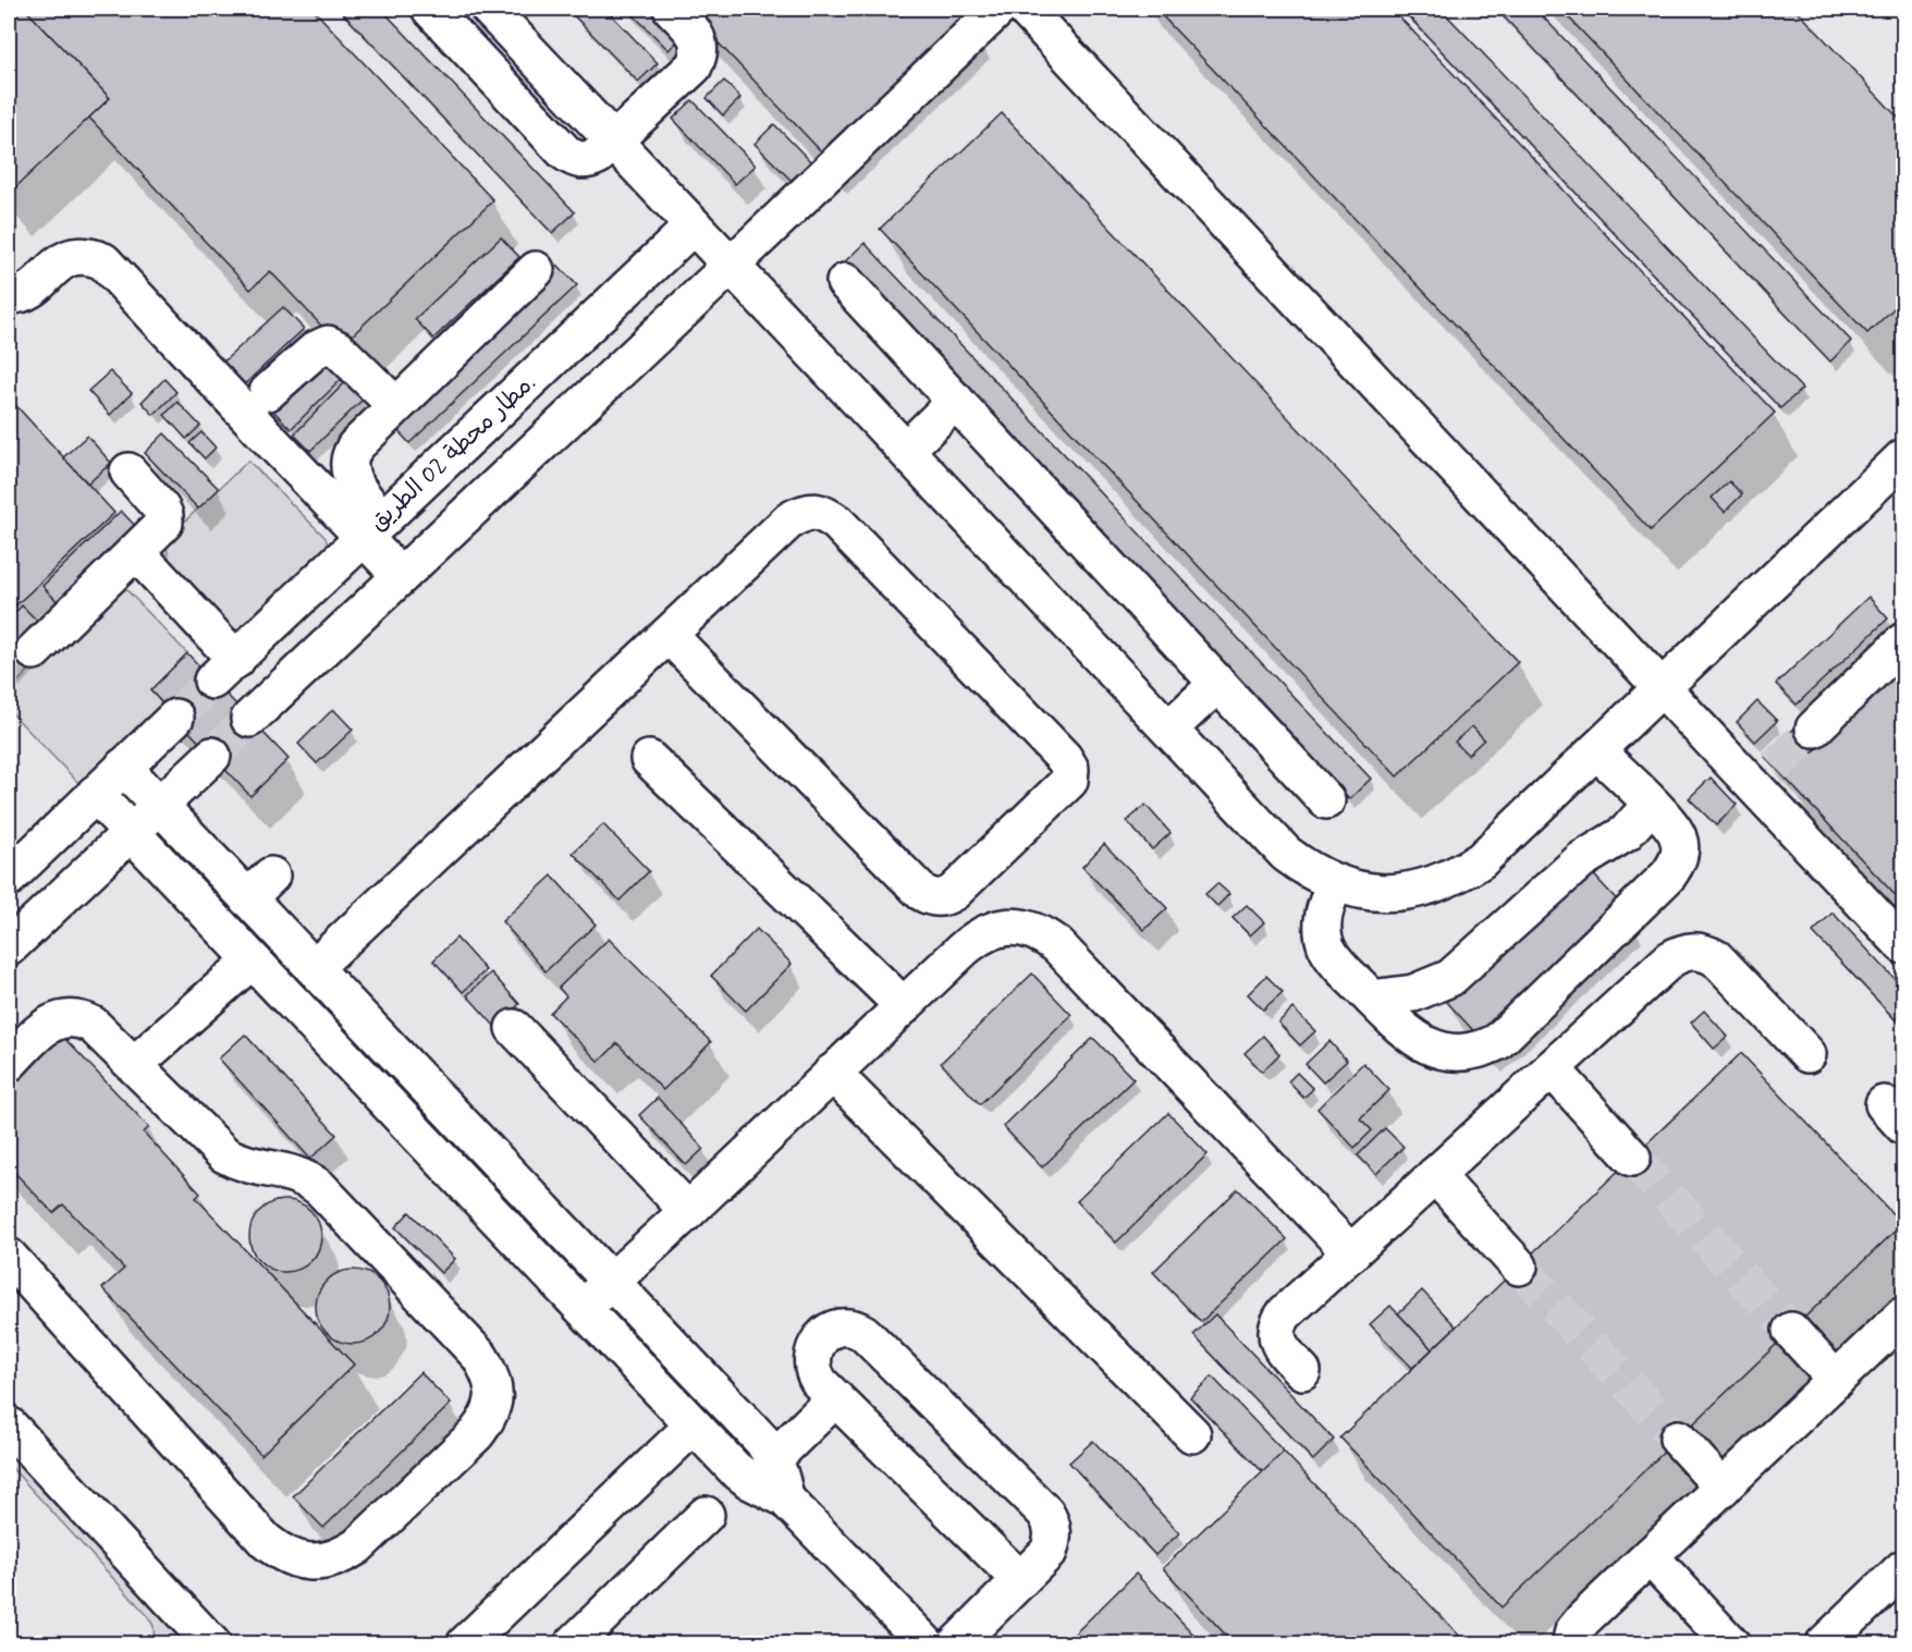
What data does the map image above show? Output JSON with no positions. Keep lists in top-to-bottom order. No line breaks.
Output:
{"streets":{"street":["مطار محطة 02 الطريق."]}}
